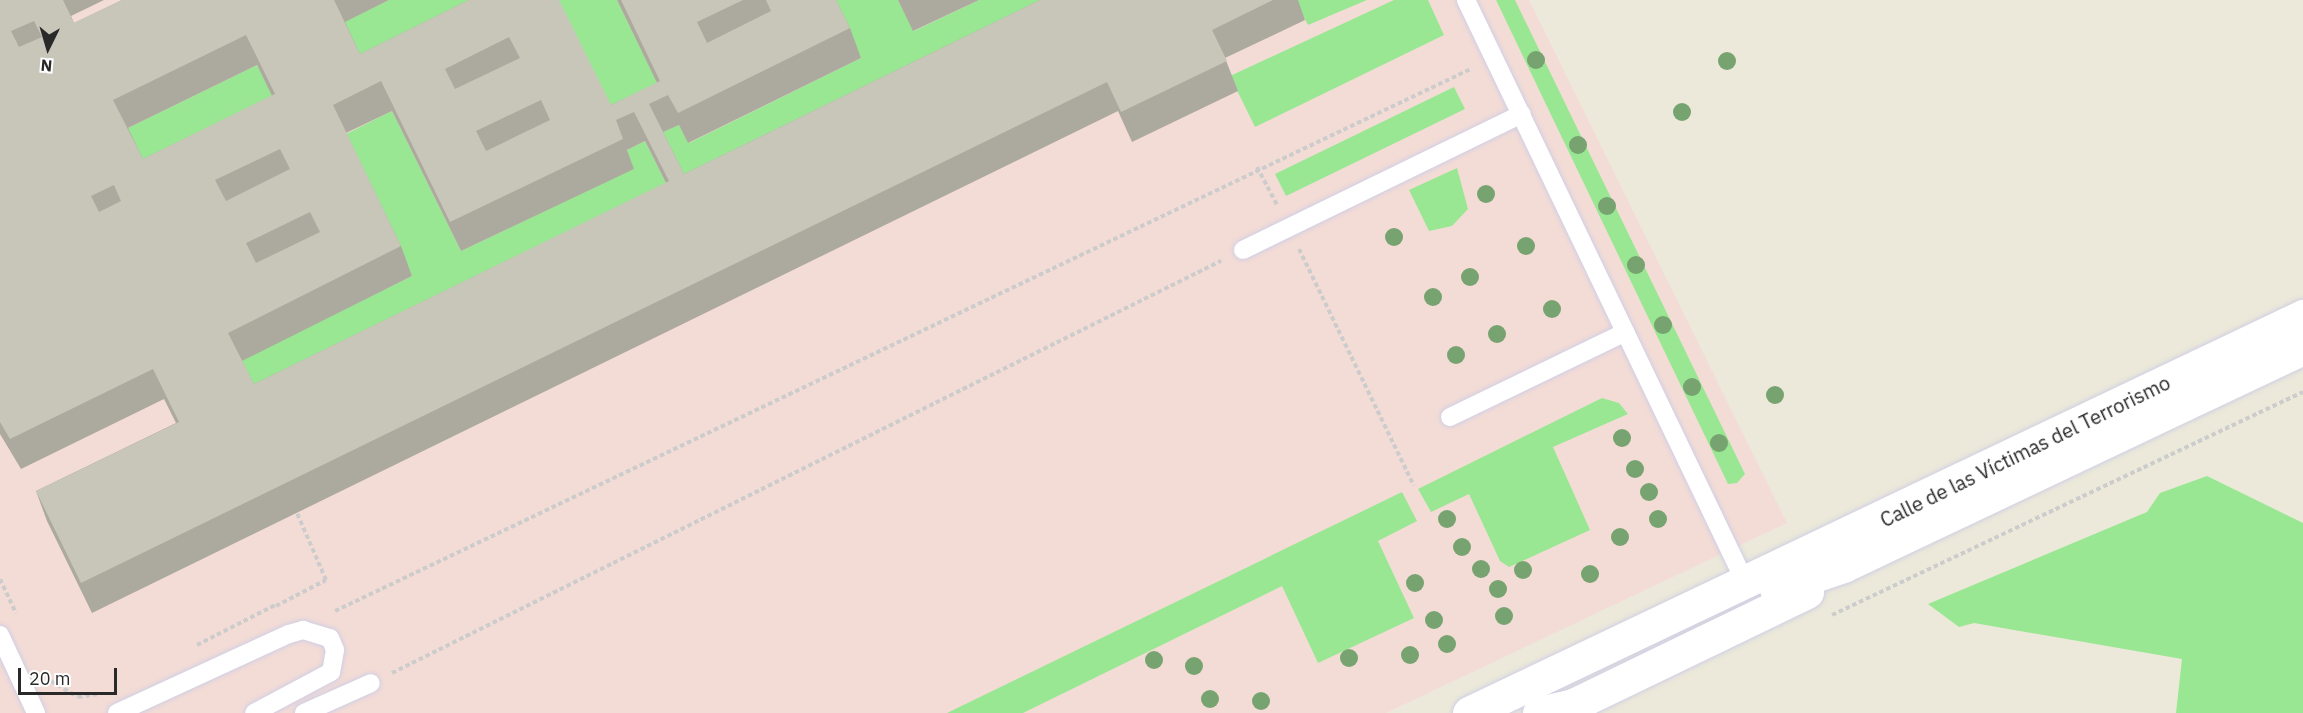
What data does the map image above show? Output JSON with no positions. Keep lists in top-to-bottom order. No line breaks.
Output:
{"streets":{"street":["Calle de las Víctimas del Terrorismo"]},"scale_bar":"20 m","north":"bottom"}
